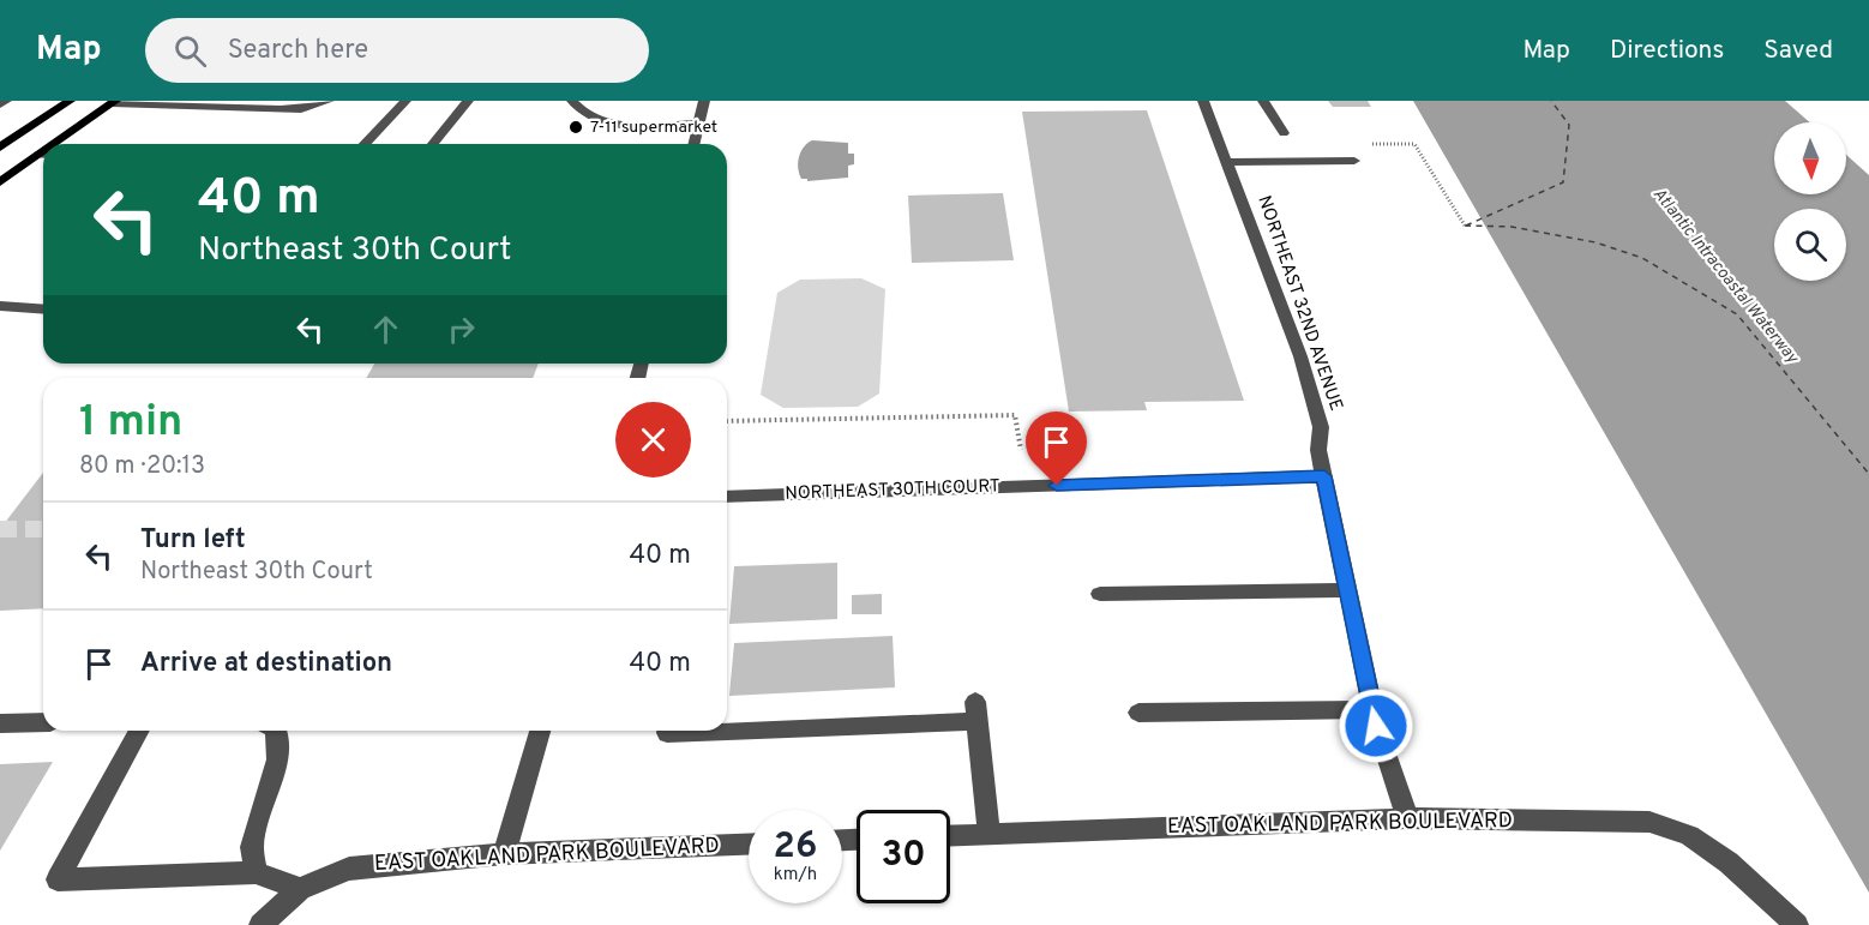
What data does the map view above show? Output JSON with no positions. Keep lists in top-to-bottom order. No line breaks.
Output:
{"streets":{"street":["NORTHEAST 32ND AVENUE","NORTHEAST 30TH COURT","EAST OAKLAND PARK BOULEVARD"]},"crossings":[["NORTHEAST 32ND AVENUE","NORTHEAST 30TH COURT"],["NORTHEAST 32ND AVENUE","EAST OAKLAND PARK BOULEVARD"]],"water":["Atlantic Intracoastal Waterway"],"places":["7-11 supermarket"],"north":"bottom","page":{"header":"Map","search":"Search here","nav":["Map","Directions","Saved"],"turn":["40 m","Northeast 30th Court"],"heading":["1 min","80 m · 20:13"],"list":[{"name":"Turn left","note":"Northeast 30th Court","value":"40 m"},{"name":"Arrive at destination","value":"40 m"}],"speed":"26 km/h","limit":"30"}}
